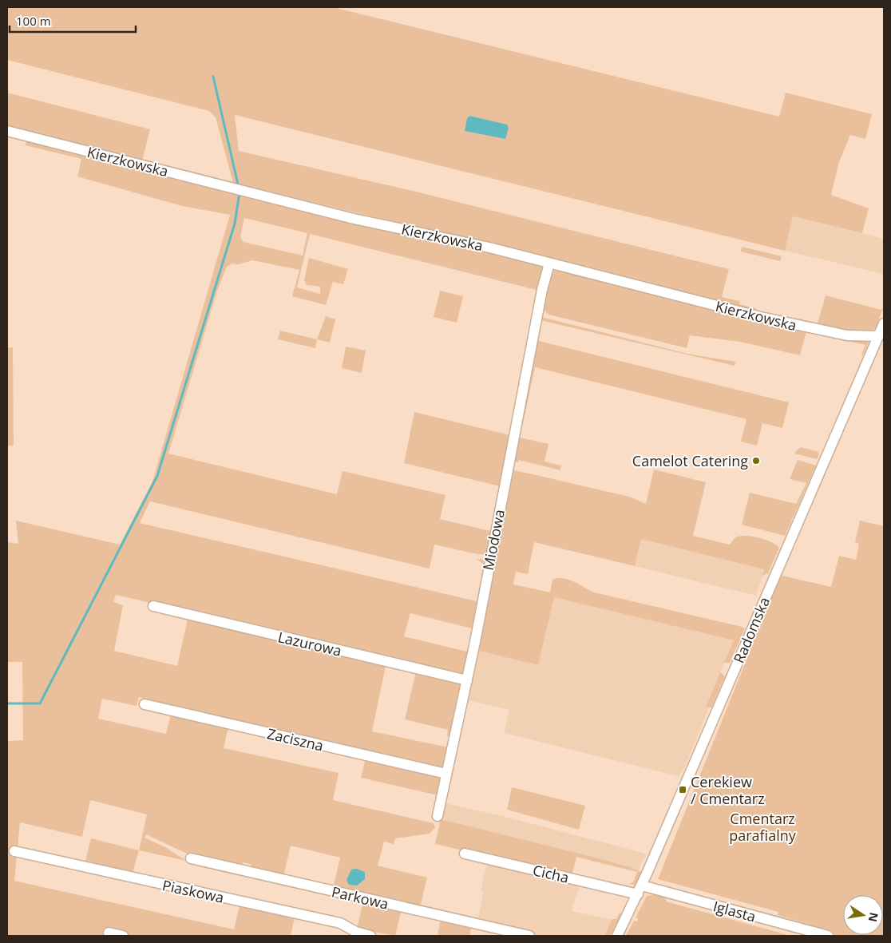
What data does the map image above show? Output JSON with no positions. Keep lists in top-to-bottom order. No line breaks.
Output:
{"streets":{"street":["Kierzkowska","Miodowa","Radomska","Lazurowa","Zaciszna","Cicha","Piaskowa","Parkowa","Iglasta"]},"crossings":[["Kierzkowska","Miodowa"],["Kierzkowska","Radomska"],["Miodowa","Lazurowa"],["Miodowa","Zaciszna"],["Radomska","Cicha"],["Radomska","Iglasta"],["Cicha","Iglasta"]],"parks":["Cmentarz parafialny"],"places":{"other":["Camelot Catering"],"transit":["Cerekiew / Cmentarz"]},"scale_bar":"100 m","north":"right"}
